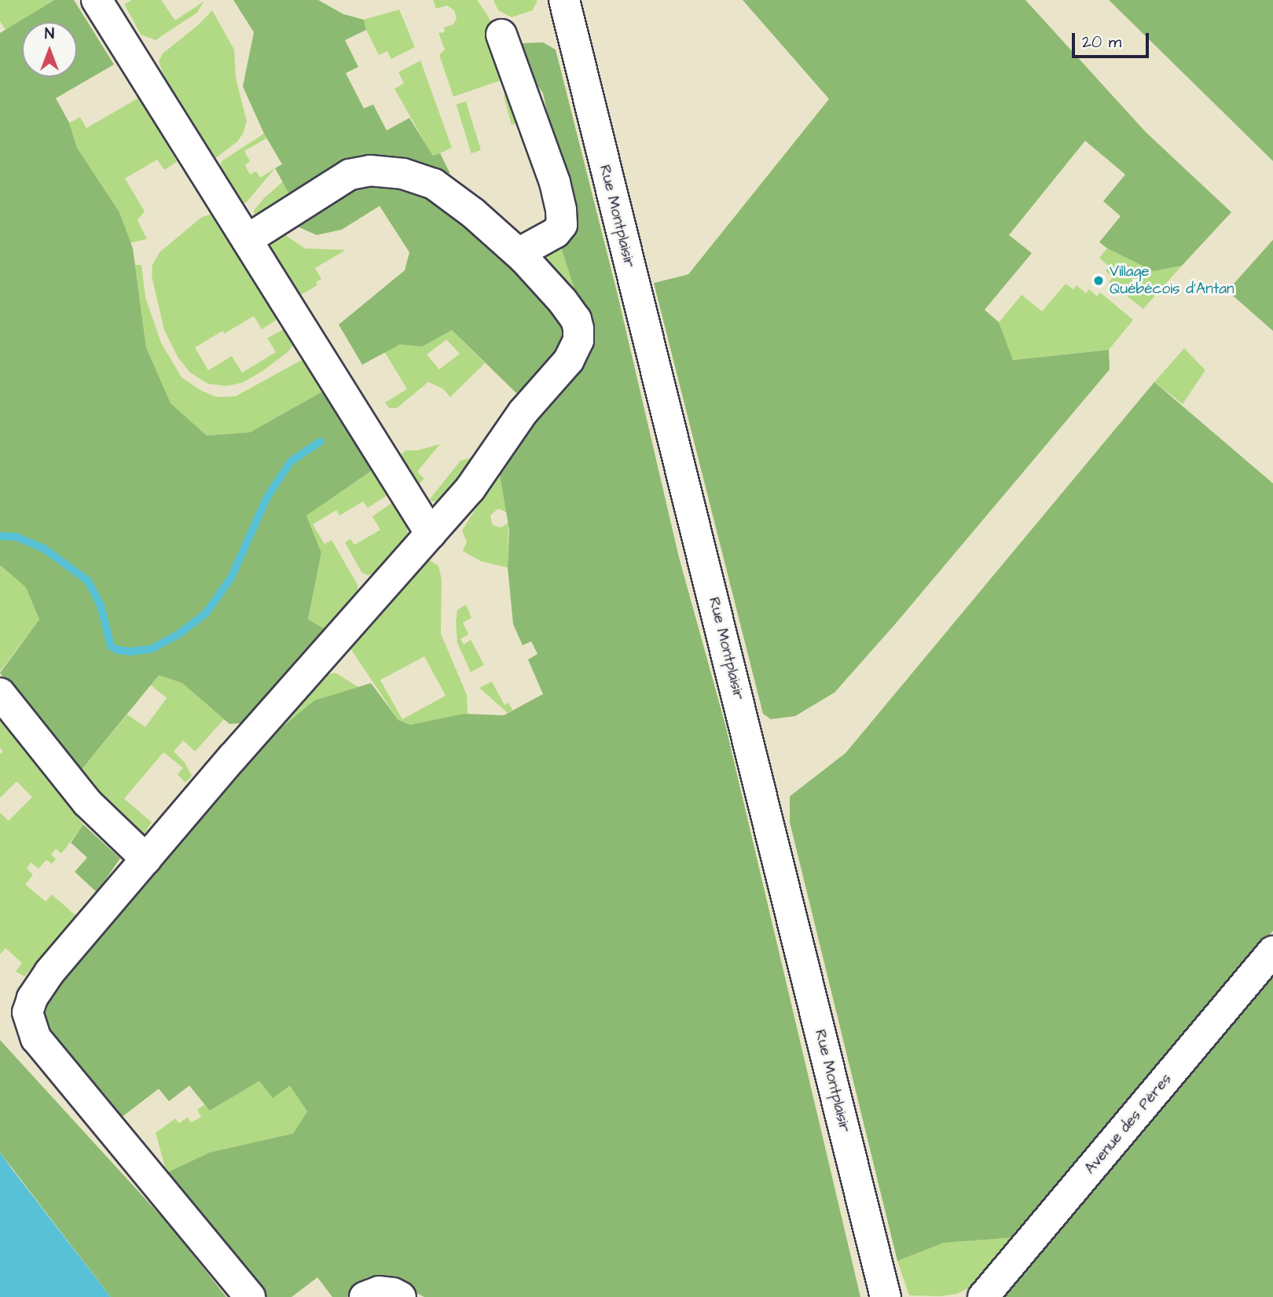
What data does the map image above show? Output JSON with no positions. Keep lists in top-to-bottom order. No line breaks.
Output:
{"streets":{"street":["Rue Montplaisir","Avenue des Pères"]},"places":["Village Québécois d'Antan"],"scale_bar":"20 m","north":"top"}
